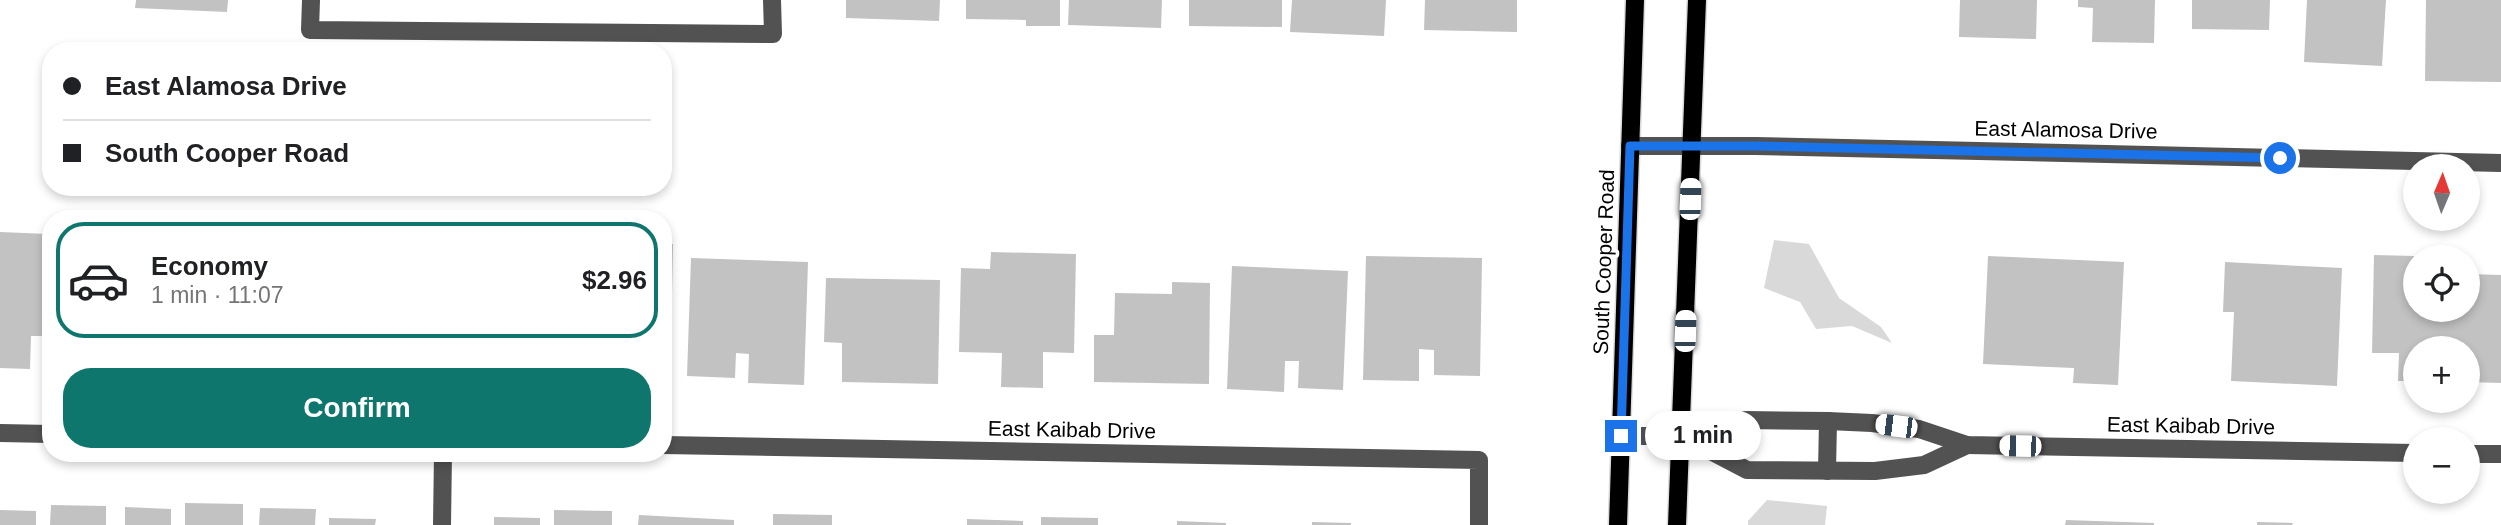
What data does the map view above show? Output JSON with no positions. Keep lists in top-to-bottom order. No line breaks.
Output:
{"streets":{"main road":["South Cooper Road"],"street":["East Alamosa Drive","East Kaibab Drive"]},"crossings":[["East Alamosa Drive","South Cooper Road"]],"north":"top","page":{"banner":["East Alamosa Drive","South Cooper Road"],"map_buttons":["+","−"],"list":[{"name":"Economy","note":"1 min · 11:07","value":"$2.96"}],"buttons":"Confirm","bubble":"1 min"}}
